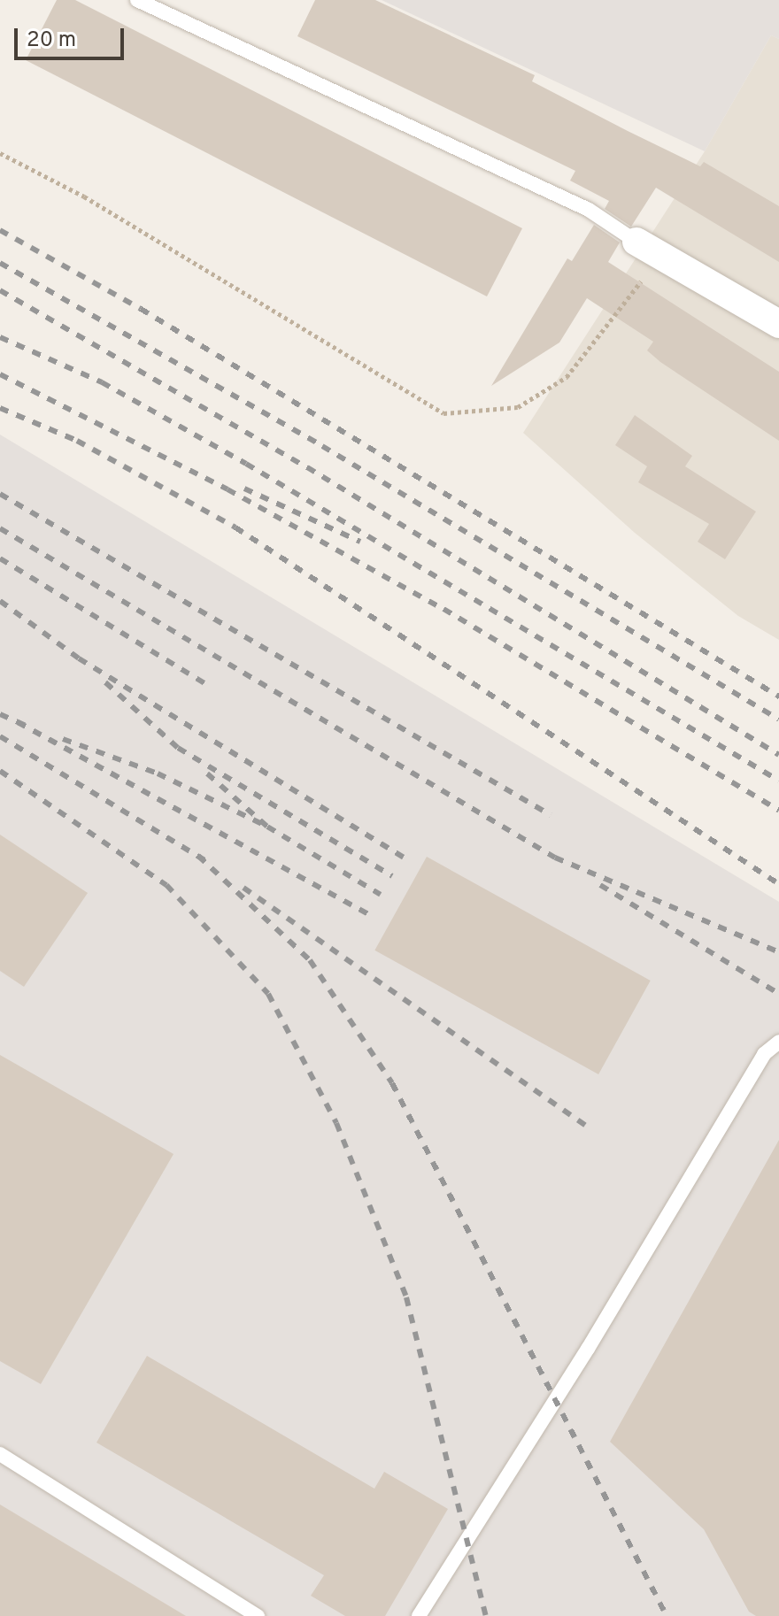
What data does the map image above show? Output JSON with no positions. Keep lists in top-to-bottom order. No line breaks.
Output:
{"scale_bar":"20 m"}
